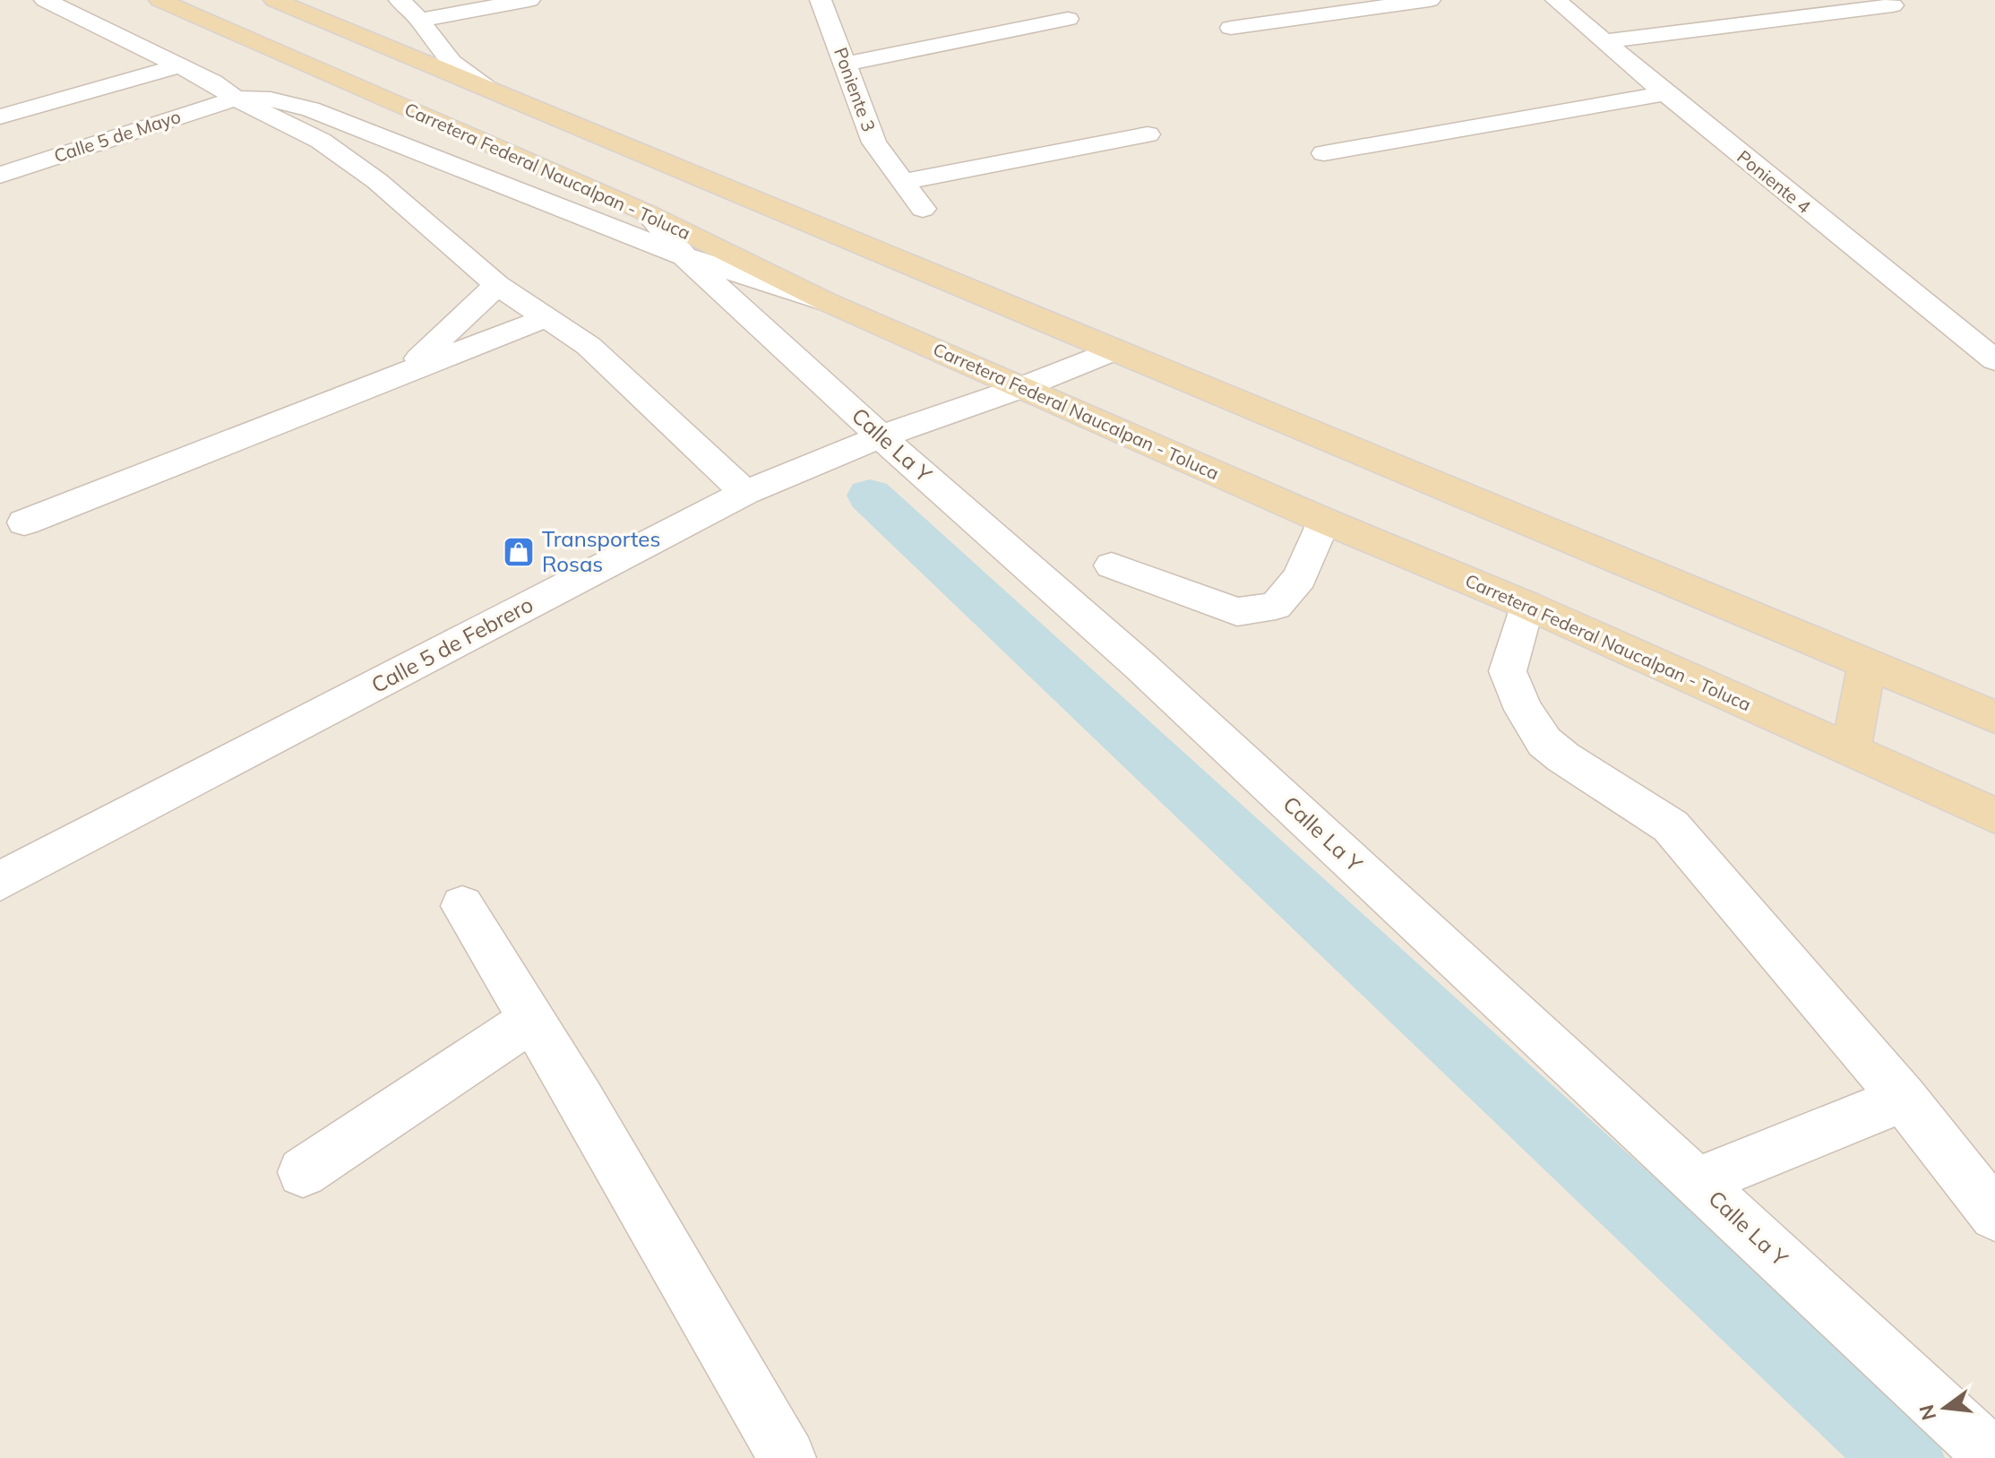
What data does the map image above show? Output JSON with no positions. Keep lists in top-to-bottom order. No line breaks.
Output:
{"streets":{"main road":["Carretera Federal Naucalpan - Toluca"],"street":["Poniente 3","Calle 5 de Mayo","Poniente 4","Calle La Y","Calle 5 de Febrero"]},"crossings":[["Carretera Federal Naucalpan - Toluca","Calle La Y"],["Carretera Federal Naucalpan - Toluca","Calle 5 de Febrero"],["Calle La Y","Calle 5 de Febrero"]],"places":{"shop":["Transportes Rosas"]},"north":"left"}
